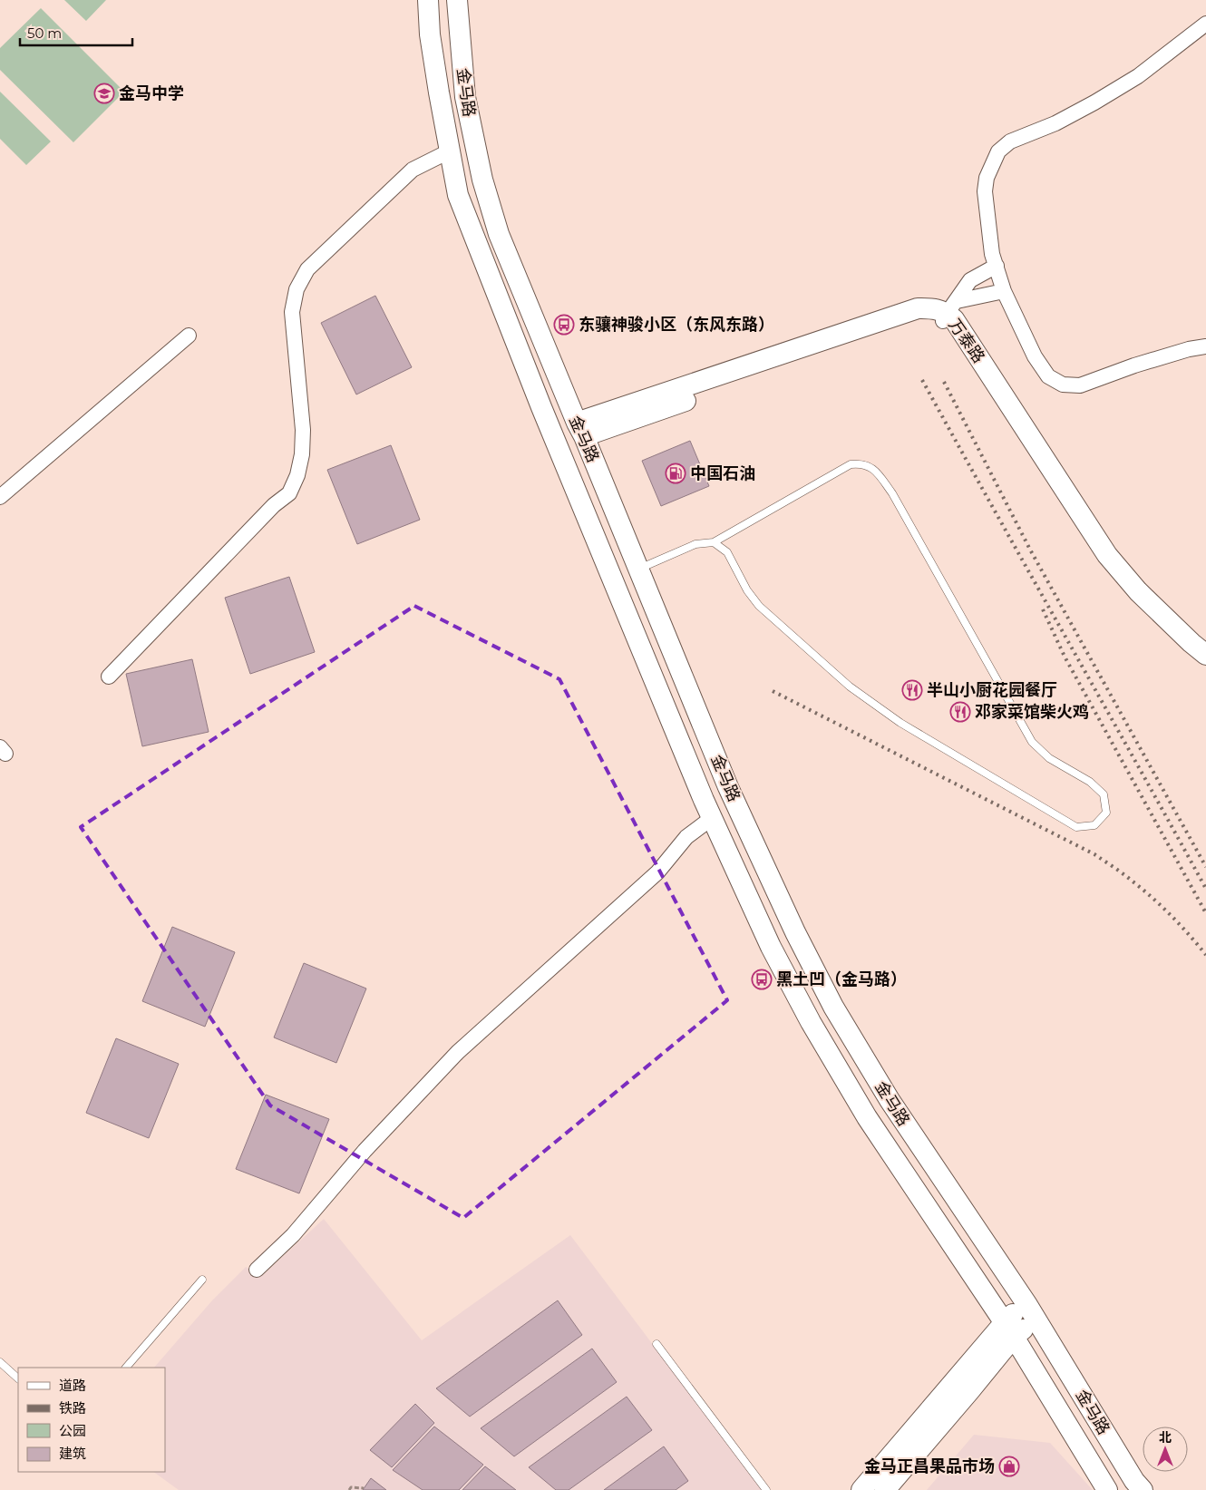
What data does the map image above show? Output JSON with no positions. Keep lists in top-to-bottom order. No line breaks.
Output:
{"streets":{"main road":["金马路","万泰路"]},"crossings":[["金马路","万泰路"]],"places":{"school or university":["金马中学"],"bus stop":["东骧神骏小区（东风东路）","黑土凹（金马路）"],"fuel station":["中国石油"],"restaurant":["半山小厨花园餐厅","邓家菜馆柴火鸡"],"shop":["金马正昌果品市场"]},"legend":["道路","铁路","公园","建筑"],"scale_bar":"50 m","north":"top"}
